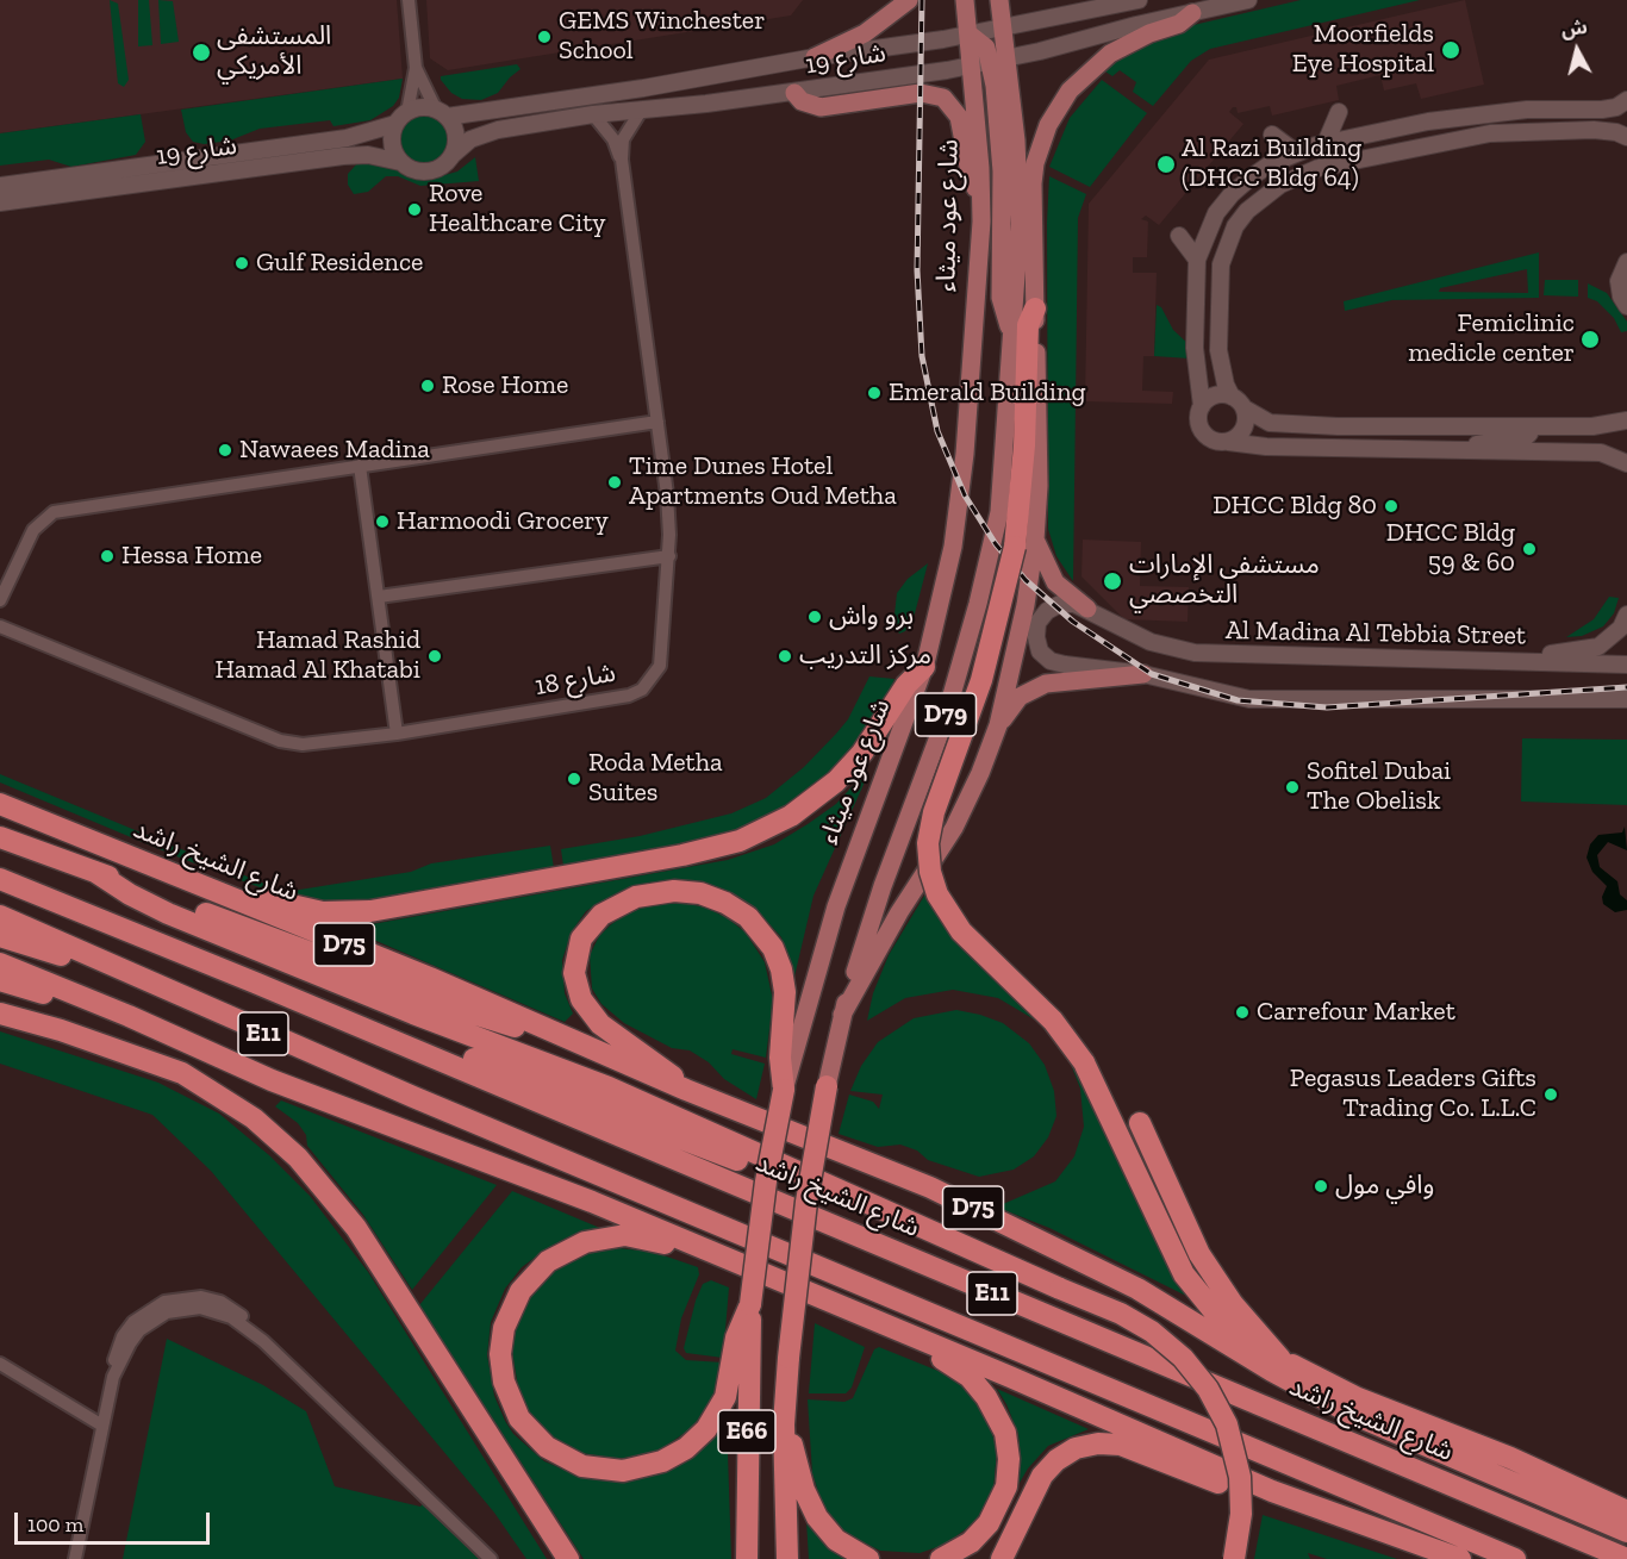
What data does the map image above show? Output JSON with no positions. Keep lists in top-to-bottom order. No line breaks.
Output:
{"streets":{"highway":["شارع عود ميثاء","D79","شارع الشيخ راشد","D75","E11","E66"],"street":["شارع 19","Al Madina Al Tebbia Street","شارع 18"]},"crossings":[["شارع 19","شارع عود ميثاء"],["شارع 19","شارع 18"],["شارع 19","D79"],["D79","E66"]],"places":["GEMS Winchester School","Moorfields Eye Hospital","المستشفى الأمريكي","Al Razi Building (DHCC Bldg 64)","Rove Healthcare City","Gulf Residence","Femiclinic medicle center","Rose Home","Emerald Building","Nawaees Madina","Time Dunes Hotel Apartments Oud Metha","DHCC Bldg 80","Harmoodi Grocery","DHCC Bldg 59 & 60","Hessa Home","مستشفى الإمارات التخصصي","برو واش","Hamad Rashid Hamad Al Khatabi","مركز التدريب","Roda Metha Suites","Sofitel Dubai The Obelisk","Carrefour Market","Pegasus Leaders Gifts Trading Co. L.L.C","وافي مول"],"scale_bar":"100 m","north":"top"}
